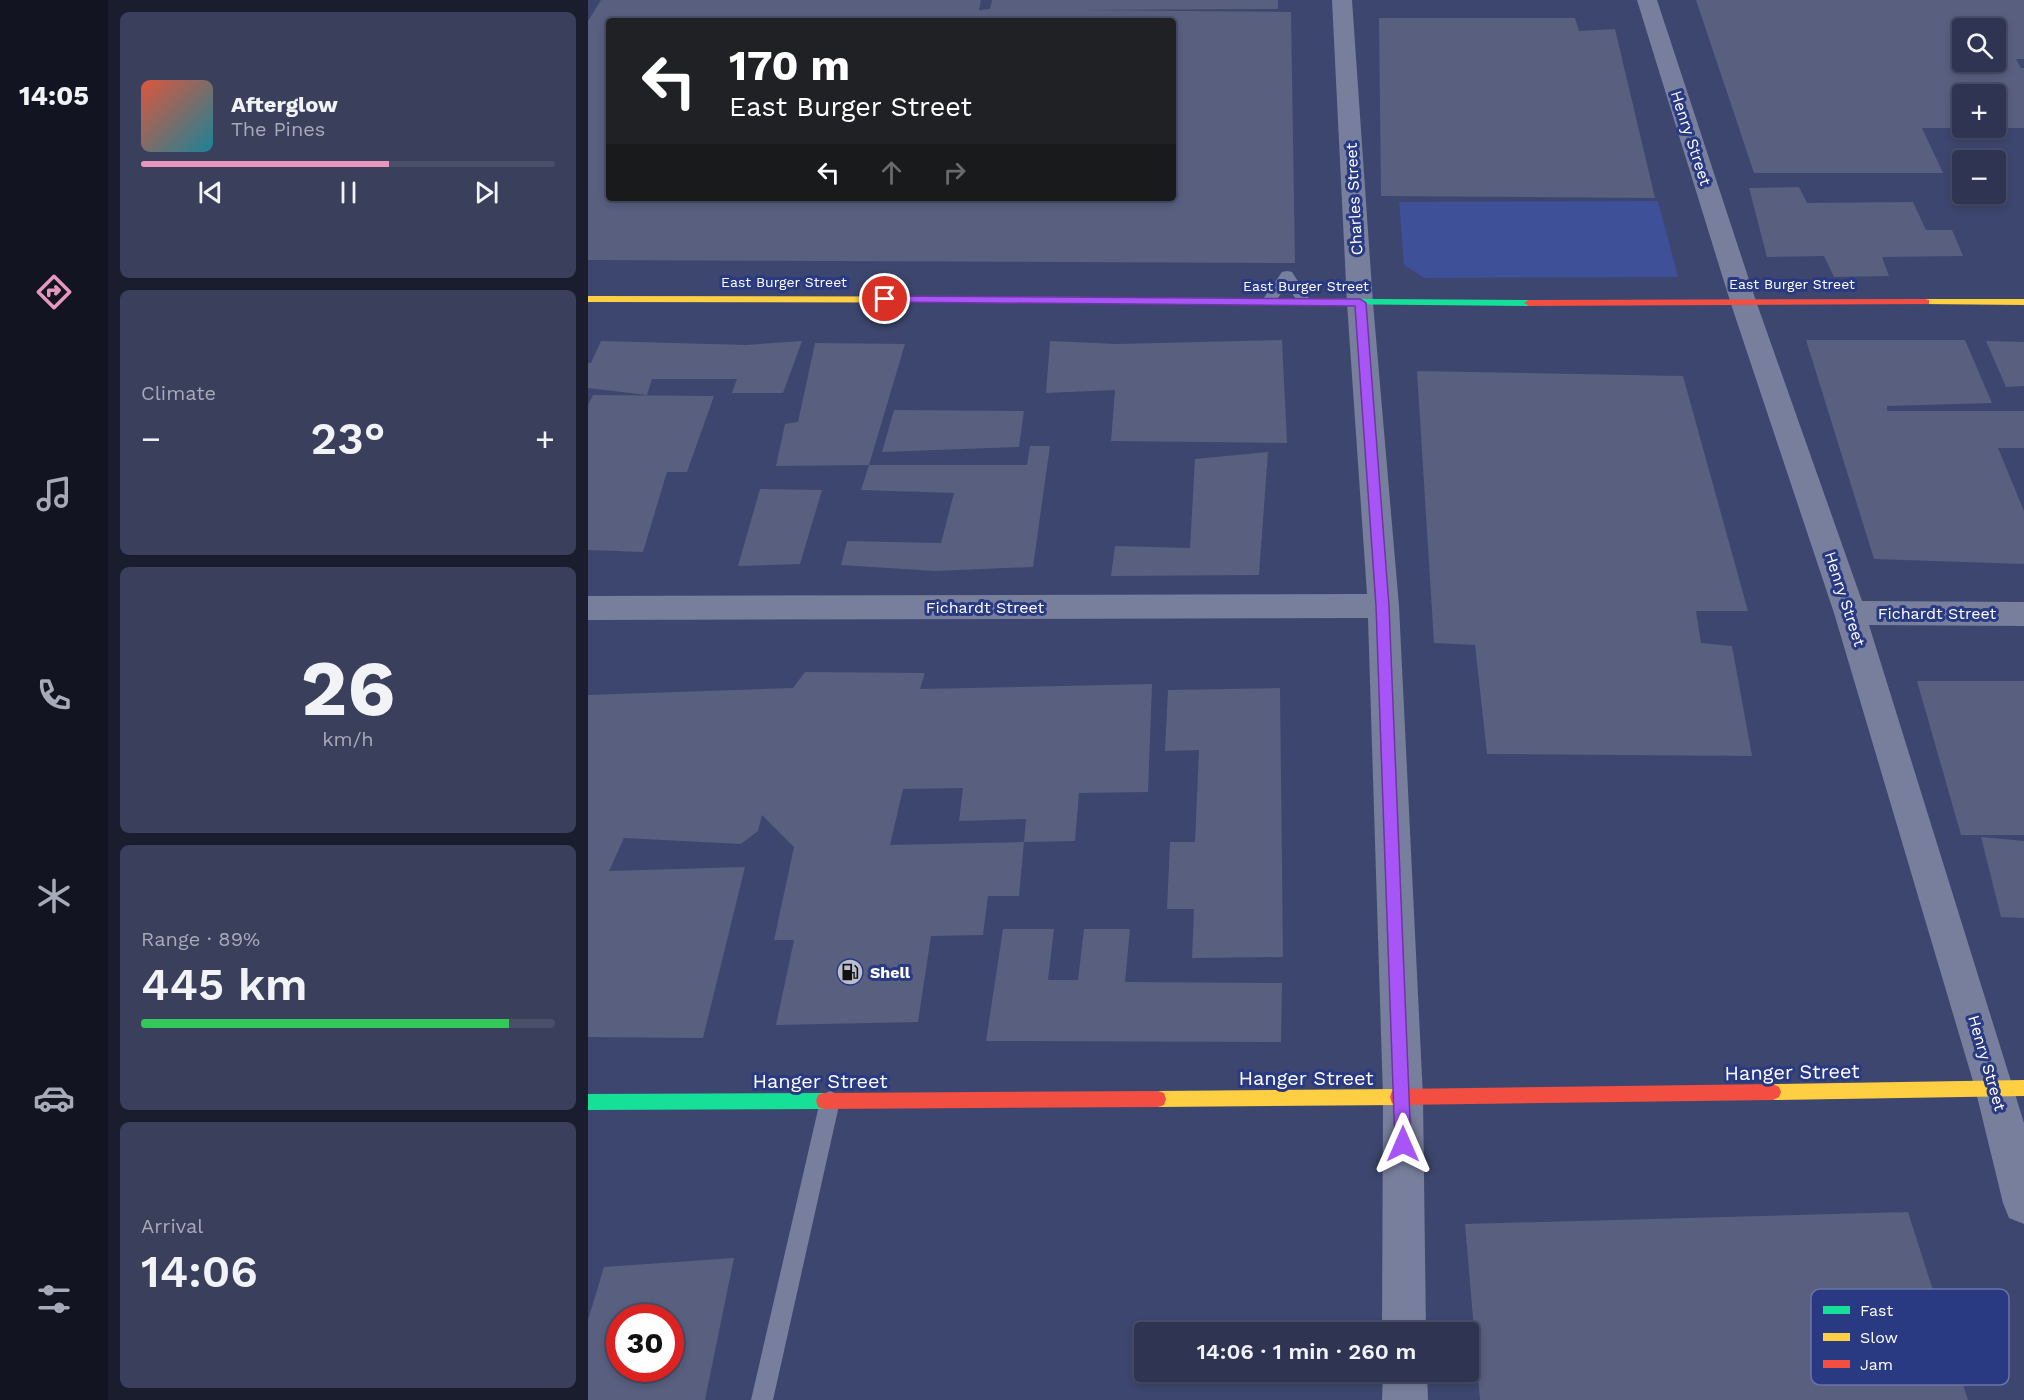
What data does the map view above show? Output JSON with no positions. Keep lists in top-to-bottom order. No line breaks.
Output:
{"streets":{"main road":["East Burger Street","Hanger Street"],"street":["Henry Street","Charles Street","Fichardt Street"]},"crossings":[["Henry Street","East Burger Street"],["Henry Street","Fichardt Street"],["Henry Street","Hanger Street"],["Charles Street","East Burger Street"],["Charles Street","Fichardt Street"],["Charles Street","Hanger Street"]],"places":{"fuel station":["Shell"]},"legend":["Fast","Slow","Jam"],"page":{"tabs":"14:05","map_buttons":["+","−"],"turn":["170 m","East Burger Street"],"song":["Afterglow","The Pines"],"tile":["Climate",["26","km/h"],["Range · 89%","445 km"],["Arrival","14:06"]],"heat":["−","23°","+"],"limit":"30","trip":"14:06 · 1 min · 260 m"}}
